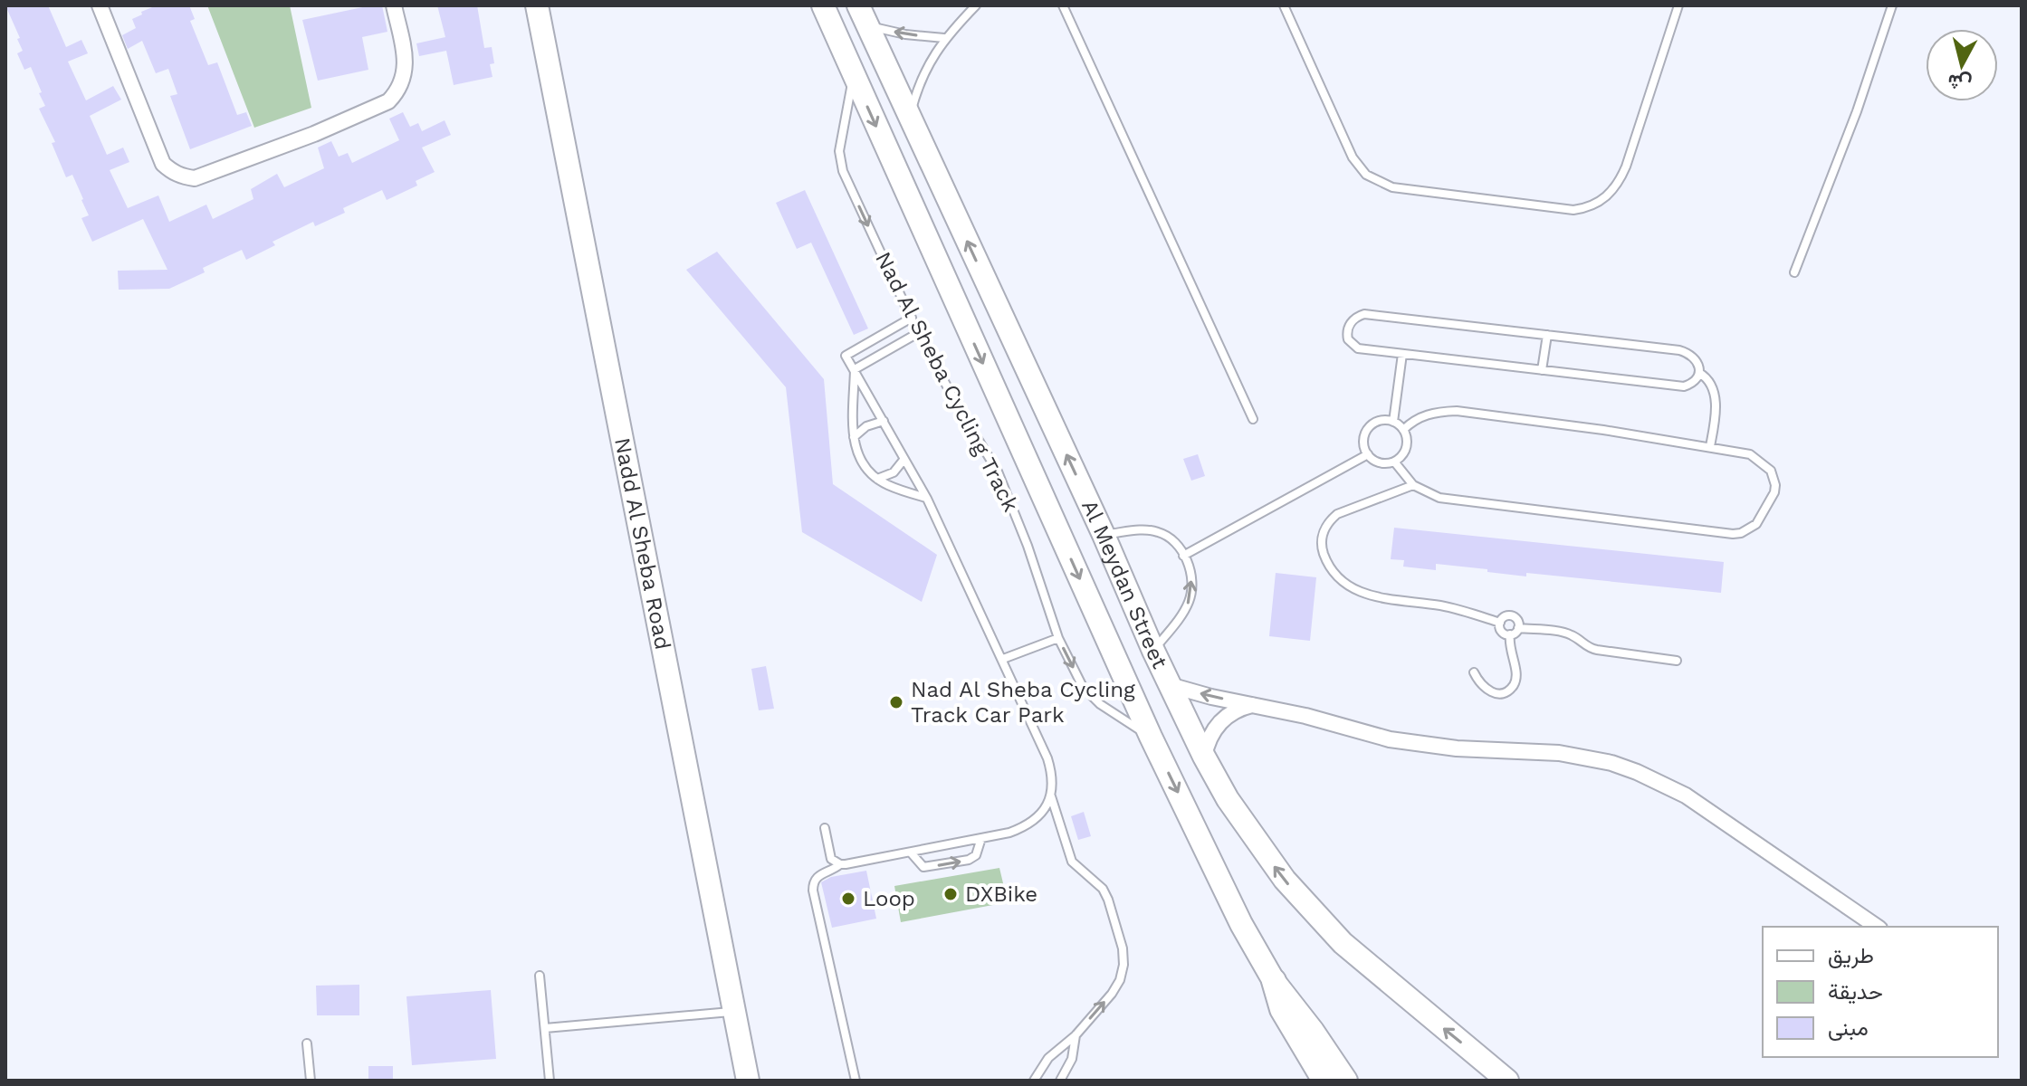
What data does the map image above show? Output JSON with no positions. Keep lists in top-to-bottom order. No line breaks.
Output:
{"streets":{"street":["Nadd Al Sheba Road","Al Meydan Street"],"lane":["Nad Al Sheba Cycling Track"]},"crossings":[["Nad Al Sheba Cycling Track","Al Meydan Street"]],"one_way":["Nad Al Sheba Cycling Track"],"places":["Nad Al Sheba Cycling Track Car Park","DXBike","Loop"],"legend":["طريق","حديقة","مبنى"],"north":"bottom"}
